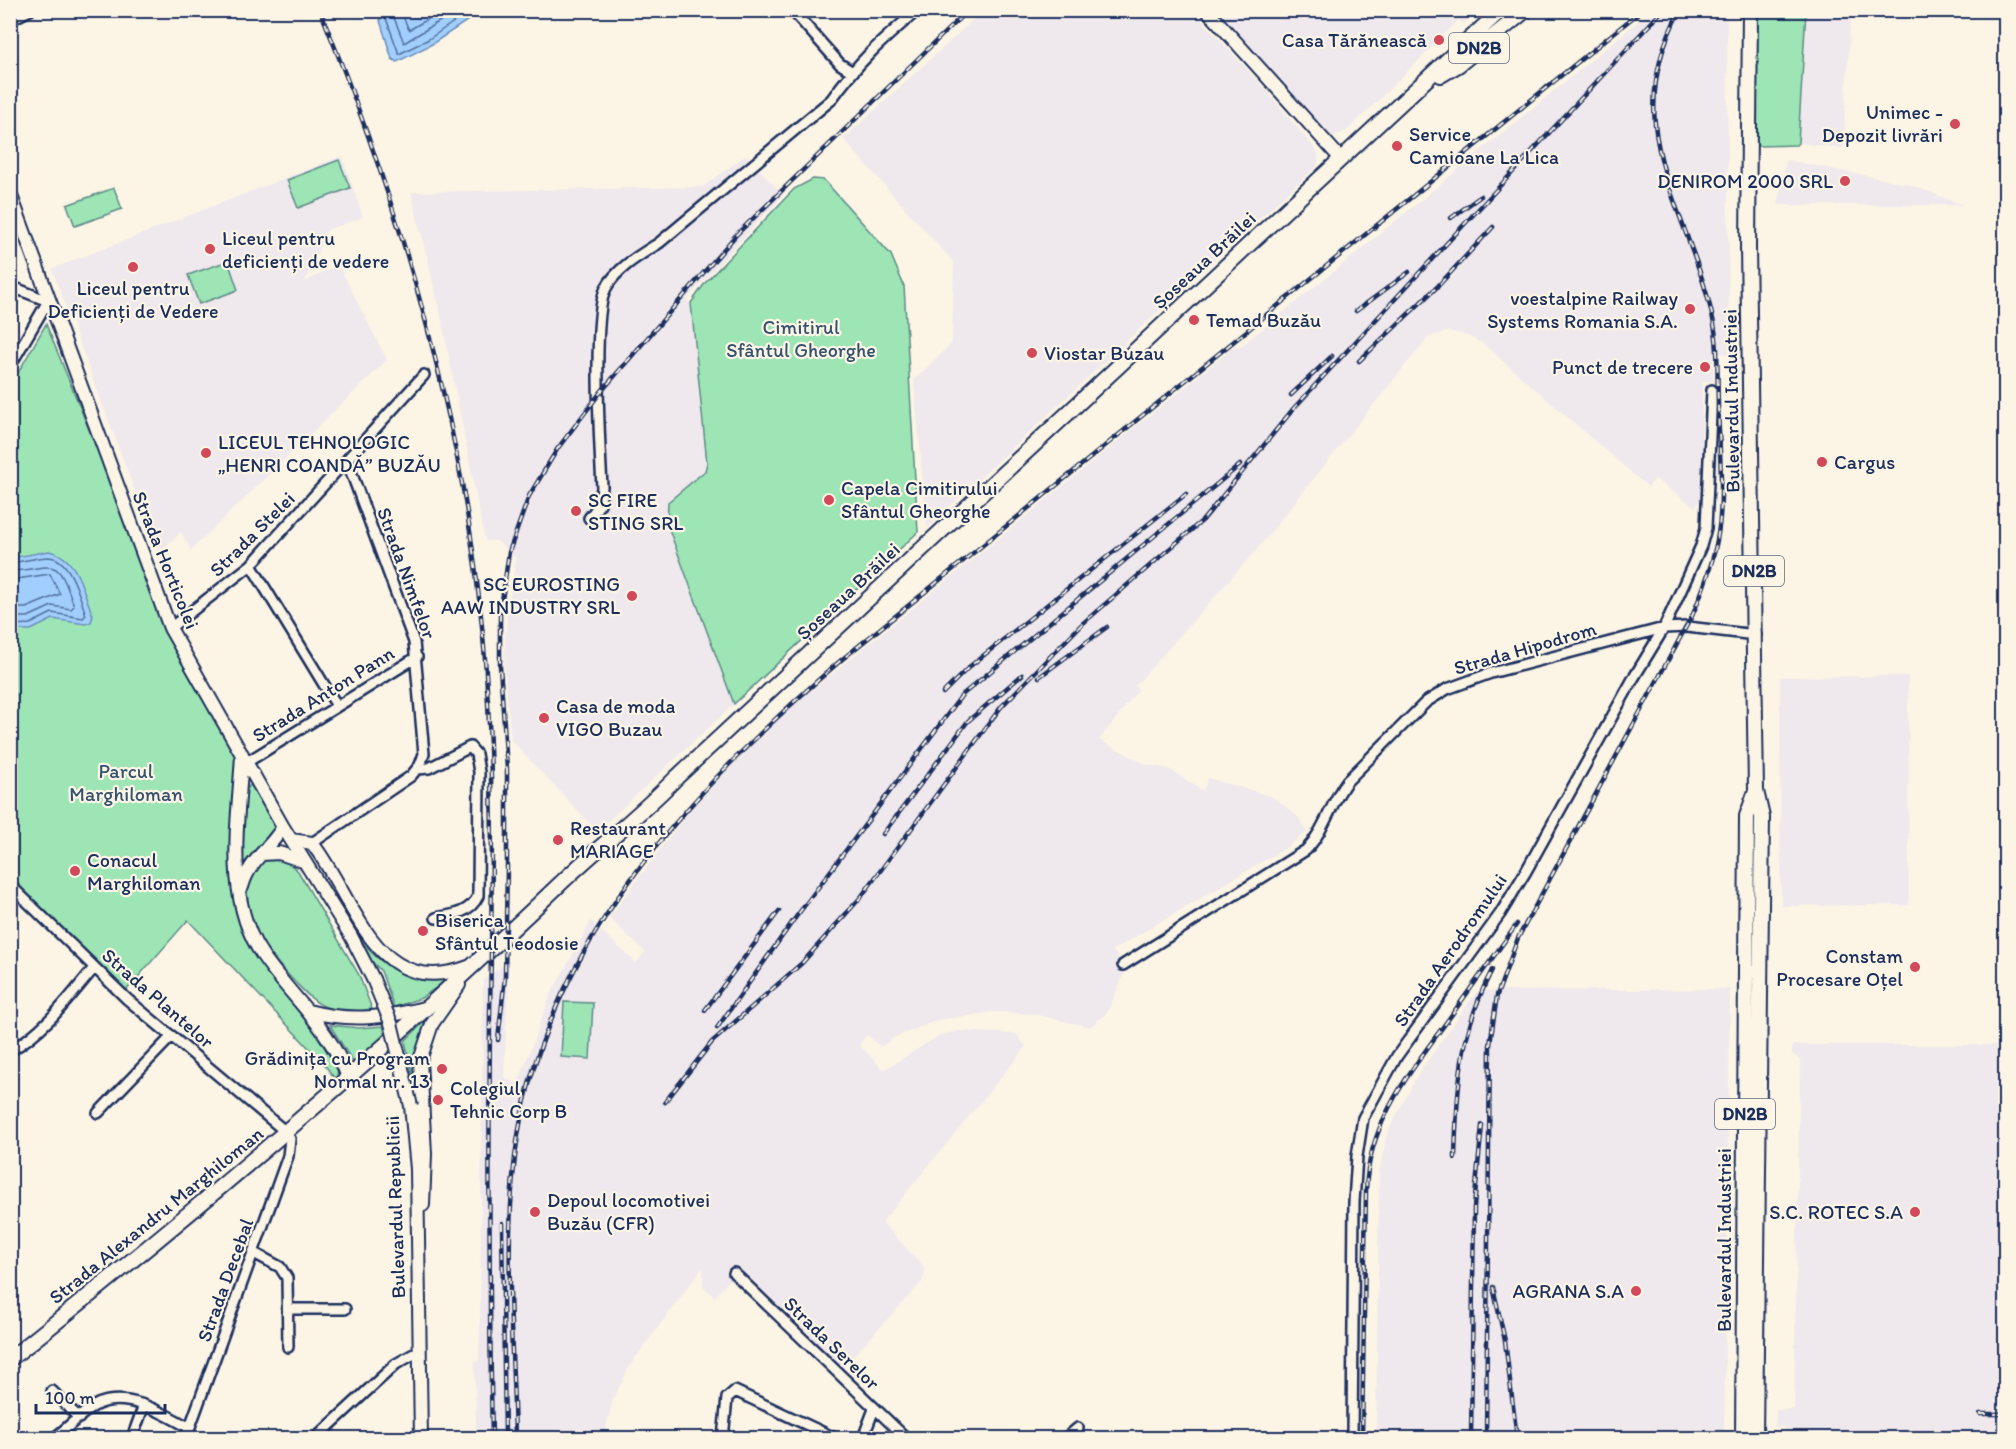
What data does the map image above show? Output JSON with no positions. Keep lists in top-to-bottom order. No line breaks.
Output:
{"streets":{"main road":["DN2B","Șoseaua Brăilei","Bulevardul Industriei","Strada Horticolei","Bulevardul Republicii","Strada Alexandru Marghiloman"],"street":["Strada Stelei","Strada Nimfelor","Strada Hipodrom","Strada Anton Pann","Strada Aerodromului","Strada Plantelor","Strada Decebal","Strada Serelor"]},"crossings":[["DN2B","Șoseaua Brăilei"],["Șoseaua Brăilei","Strada Alexandru Marghiloman"],["Bulevardul Industriei","Strada Hipodrom"],["Strada Stelei","Strada Horticolei"],["Strada Stelei","Strada Nimfelor"],["Strada Horticolei","Strada Anton Pann"],["Strada Horticolei","Bulevardul Republicii"],["Strada Nimfelor","Strada Anton Pann"],["Strada Hipodrom","Strada Aerodromului"],["Strada Plantelor","Strada Alexandru Marghiloman"],["Strada Plantelor","Strada Decebal"],["Strada Alexandru Marghiloman","Strada Decebal"]],"parks":["Cimitirul Sfântul Gheorghe","Parcul Marghiloman"],"places":["Casa Tărănească","Unimec - Depozit livrări","Service Camioane La Lica","DENIROM 2000 SRL","Liceul pentru deficienți de vedere","Liceul pentru Deficienți de Vedere","voestalpine Railway Systems Romania S.A.","Temad Buzău","Viostar Buzau","Punct de trecere","LICEUL TEHNOLOGIC „HENRI COANDĂ” BUZĂU","Cargus","Capela Cimitirului Sfântul Gheorghe","SC FIRE STING SRL","SC EUROSTING AAW INDUSTRY SRL","Casa de moda VIGO Buzau","Restaurant MARIAGE","Conacul Marghiloman","Biserica Sfântul Teodosie","Constam Procesare Oțel","Grădinița cu Program Normal nr. 13","Colegiul Tehnic Corp B","Depoul locomotivei Buzău (CFR)","S.C. ROTEC S.A","AGRANA S.A"],"scale_bar":"100 m"}
